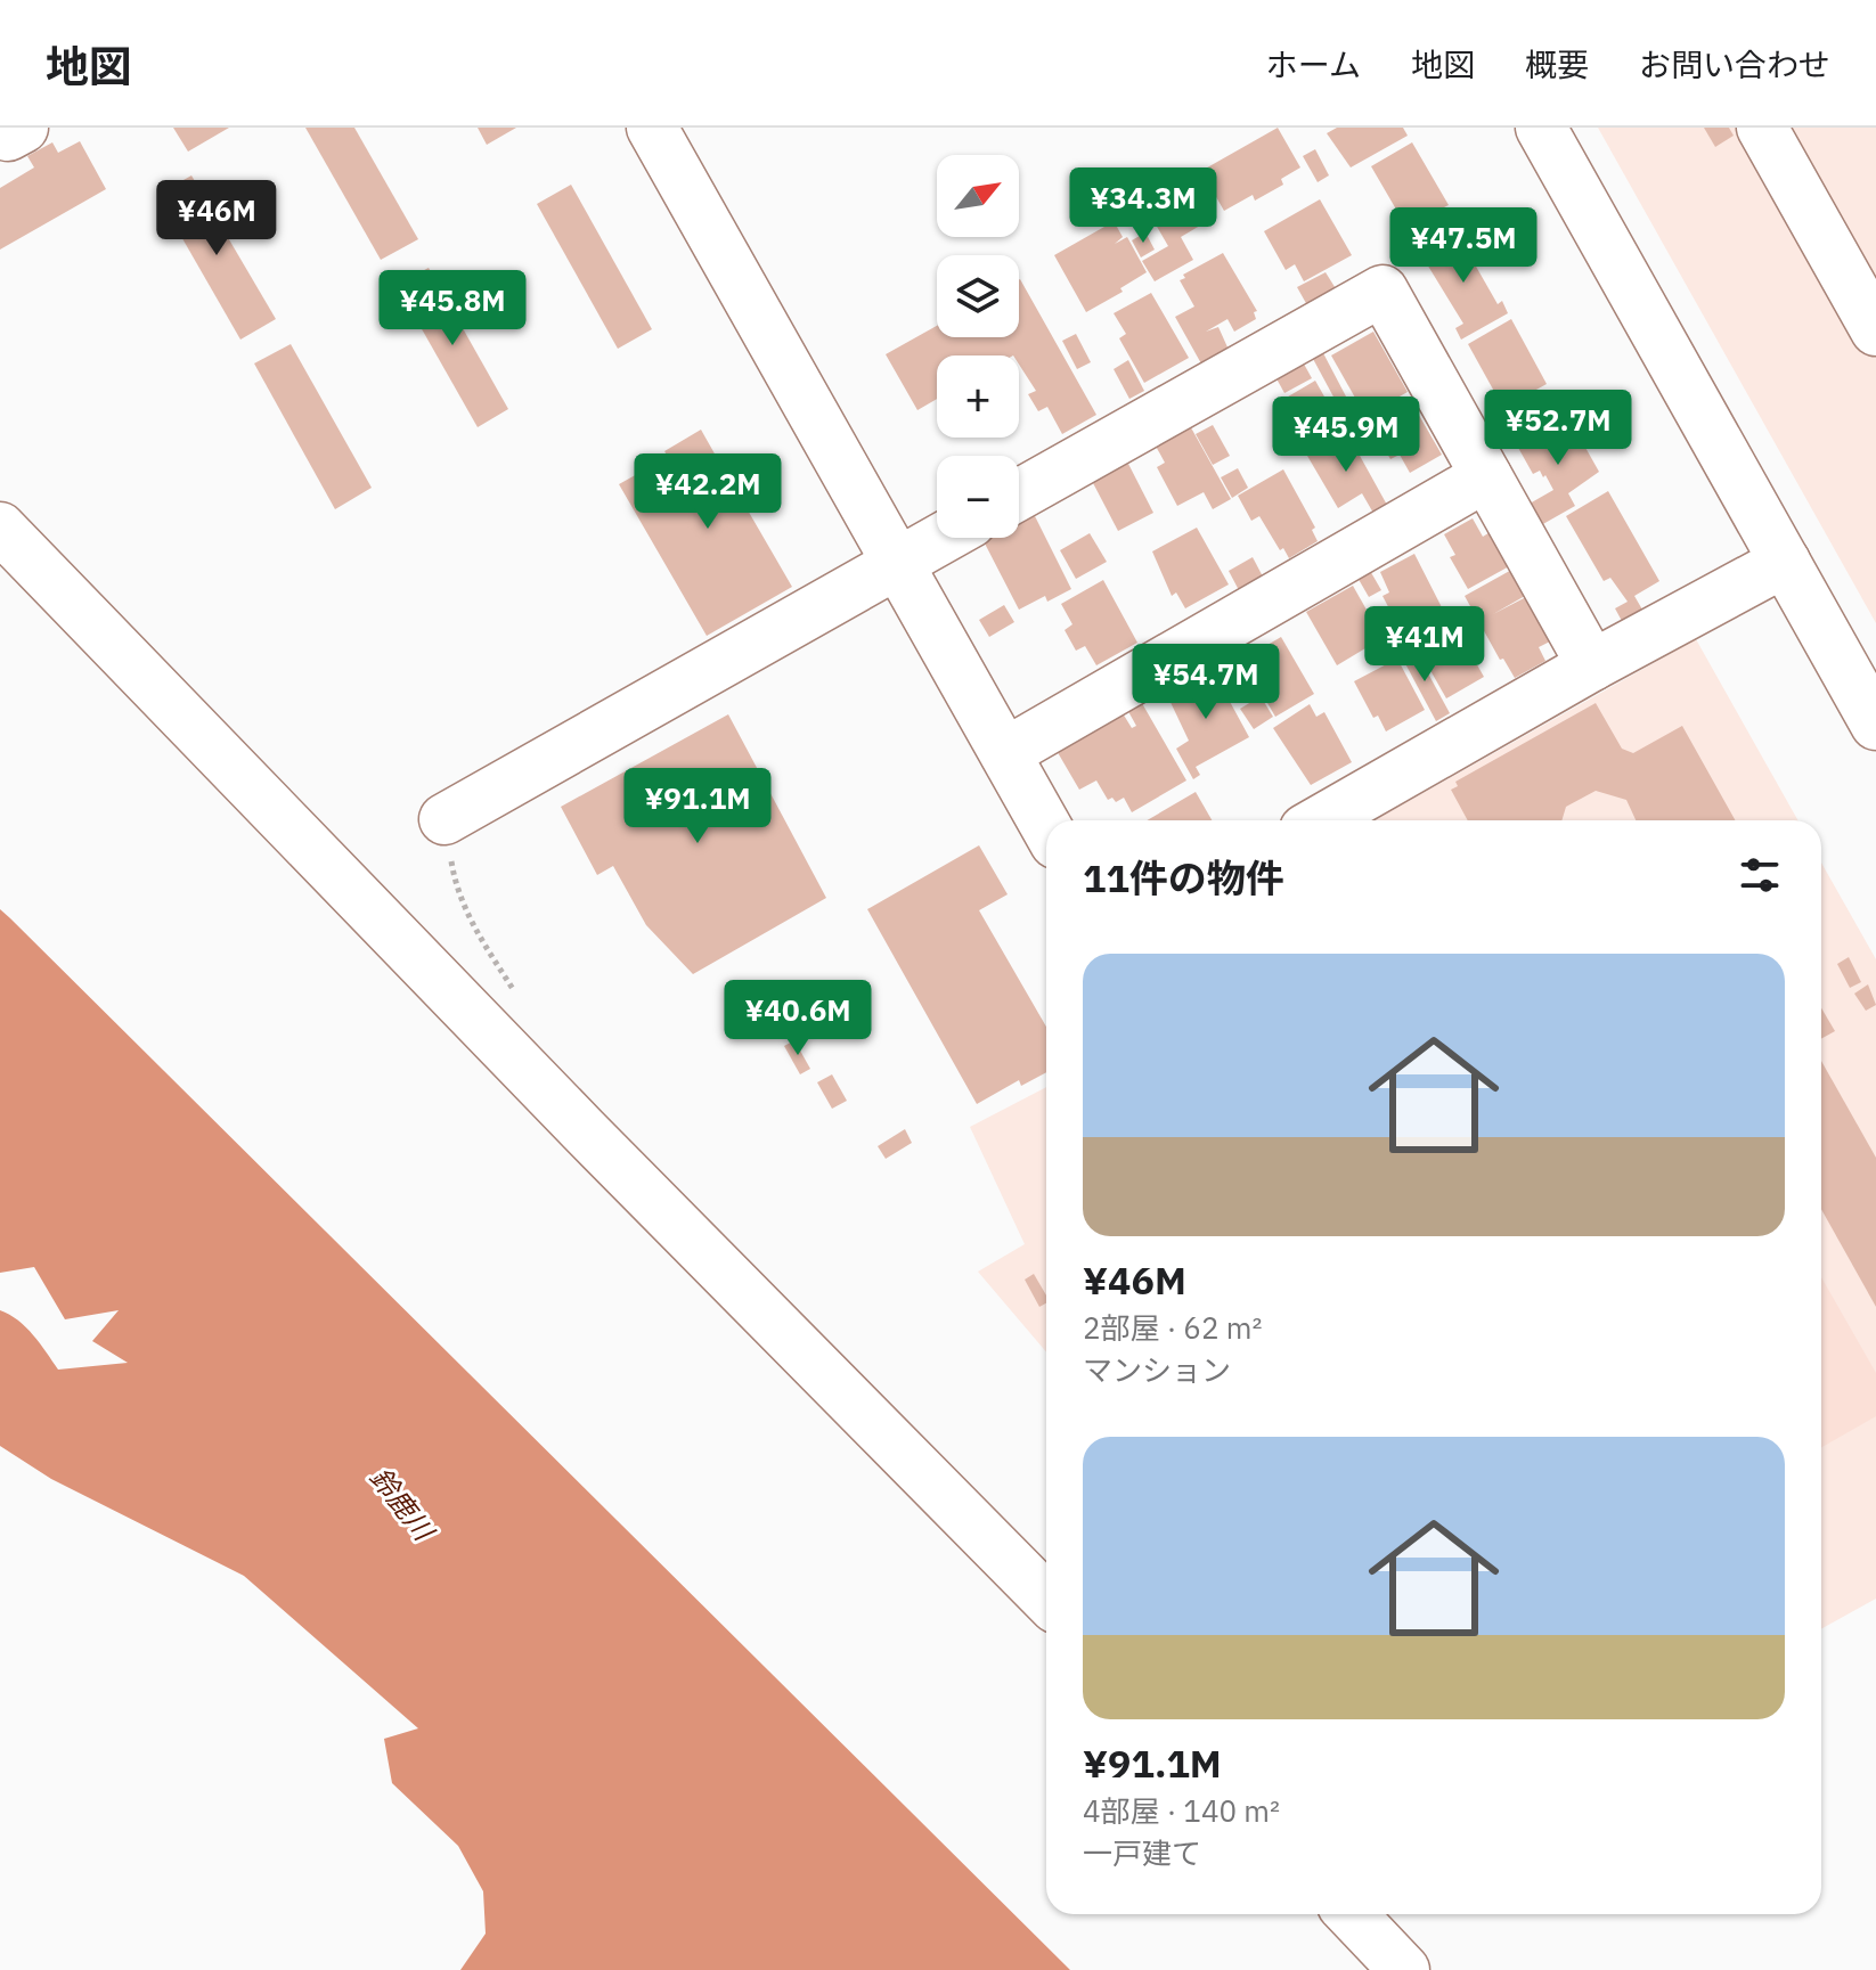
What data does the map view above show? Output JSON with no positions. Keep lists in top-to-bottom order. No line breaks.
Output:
{"water":["鈴鹿川"],"north":"top right","page":{"header":"地図","nav":["ホーム","地図","概要","お問い合わせ"],"map_buttons":["+","−"],"price":["¥34.3M","¥46M","¥47.5M","¥45.8M","¥52.7M","¥45.9M","¥42.2M","¥41M","¥54.7M","¥91.1M","¥40.6M"],"heading":"11件の物件","list":[{"name":"¥46M","note":"2部屋 · 62 m² · マンション"},{"name":"¥91.1M","note":"4部屋 · 140 m² · 一戸建て"}]}}
